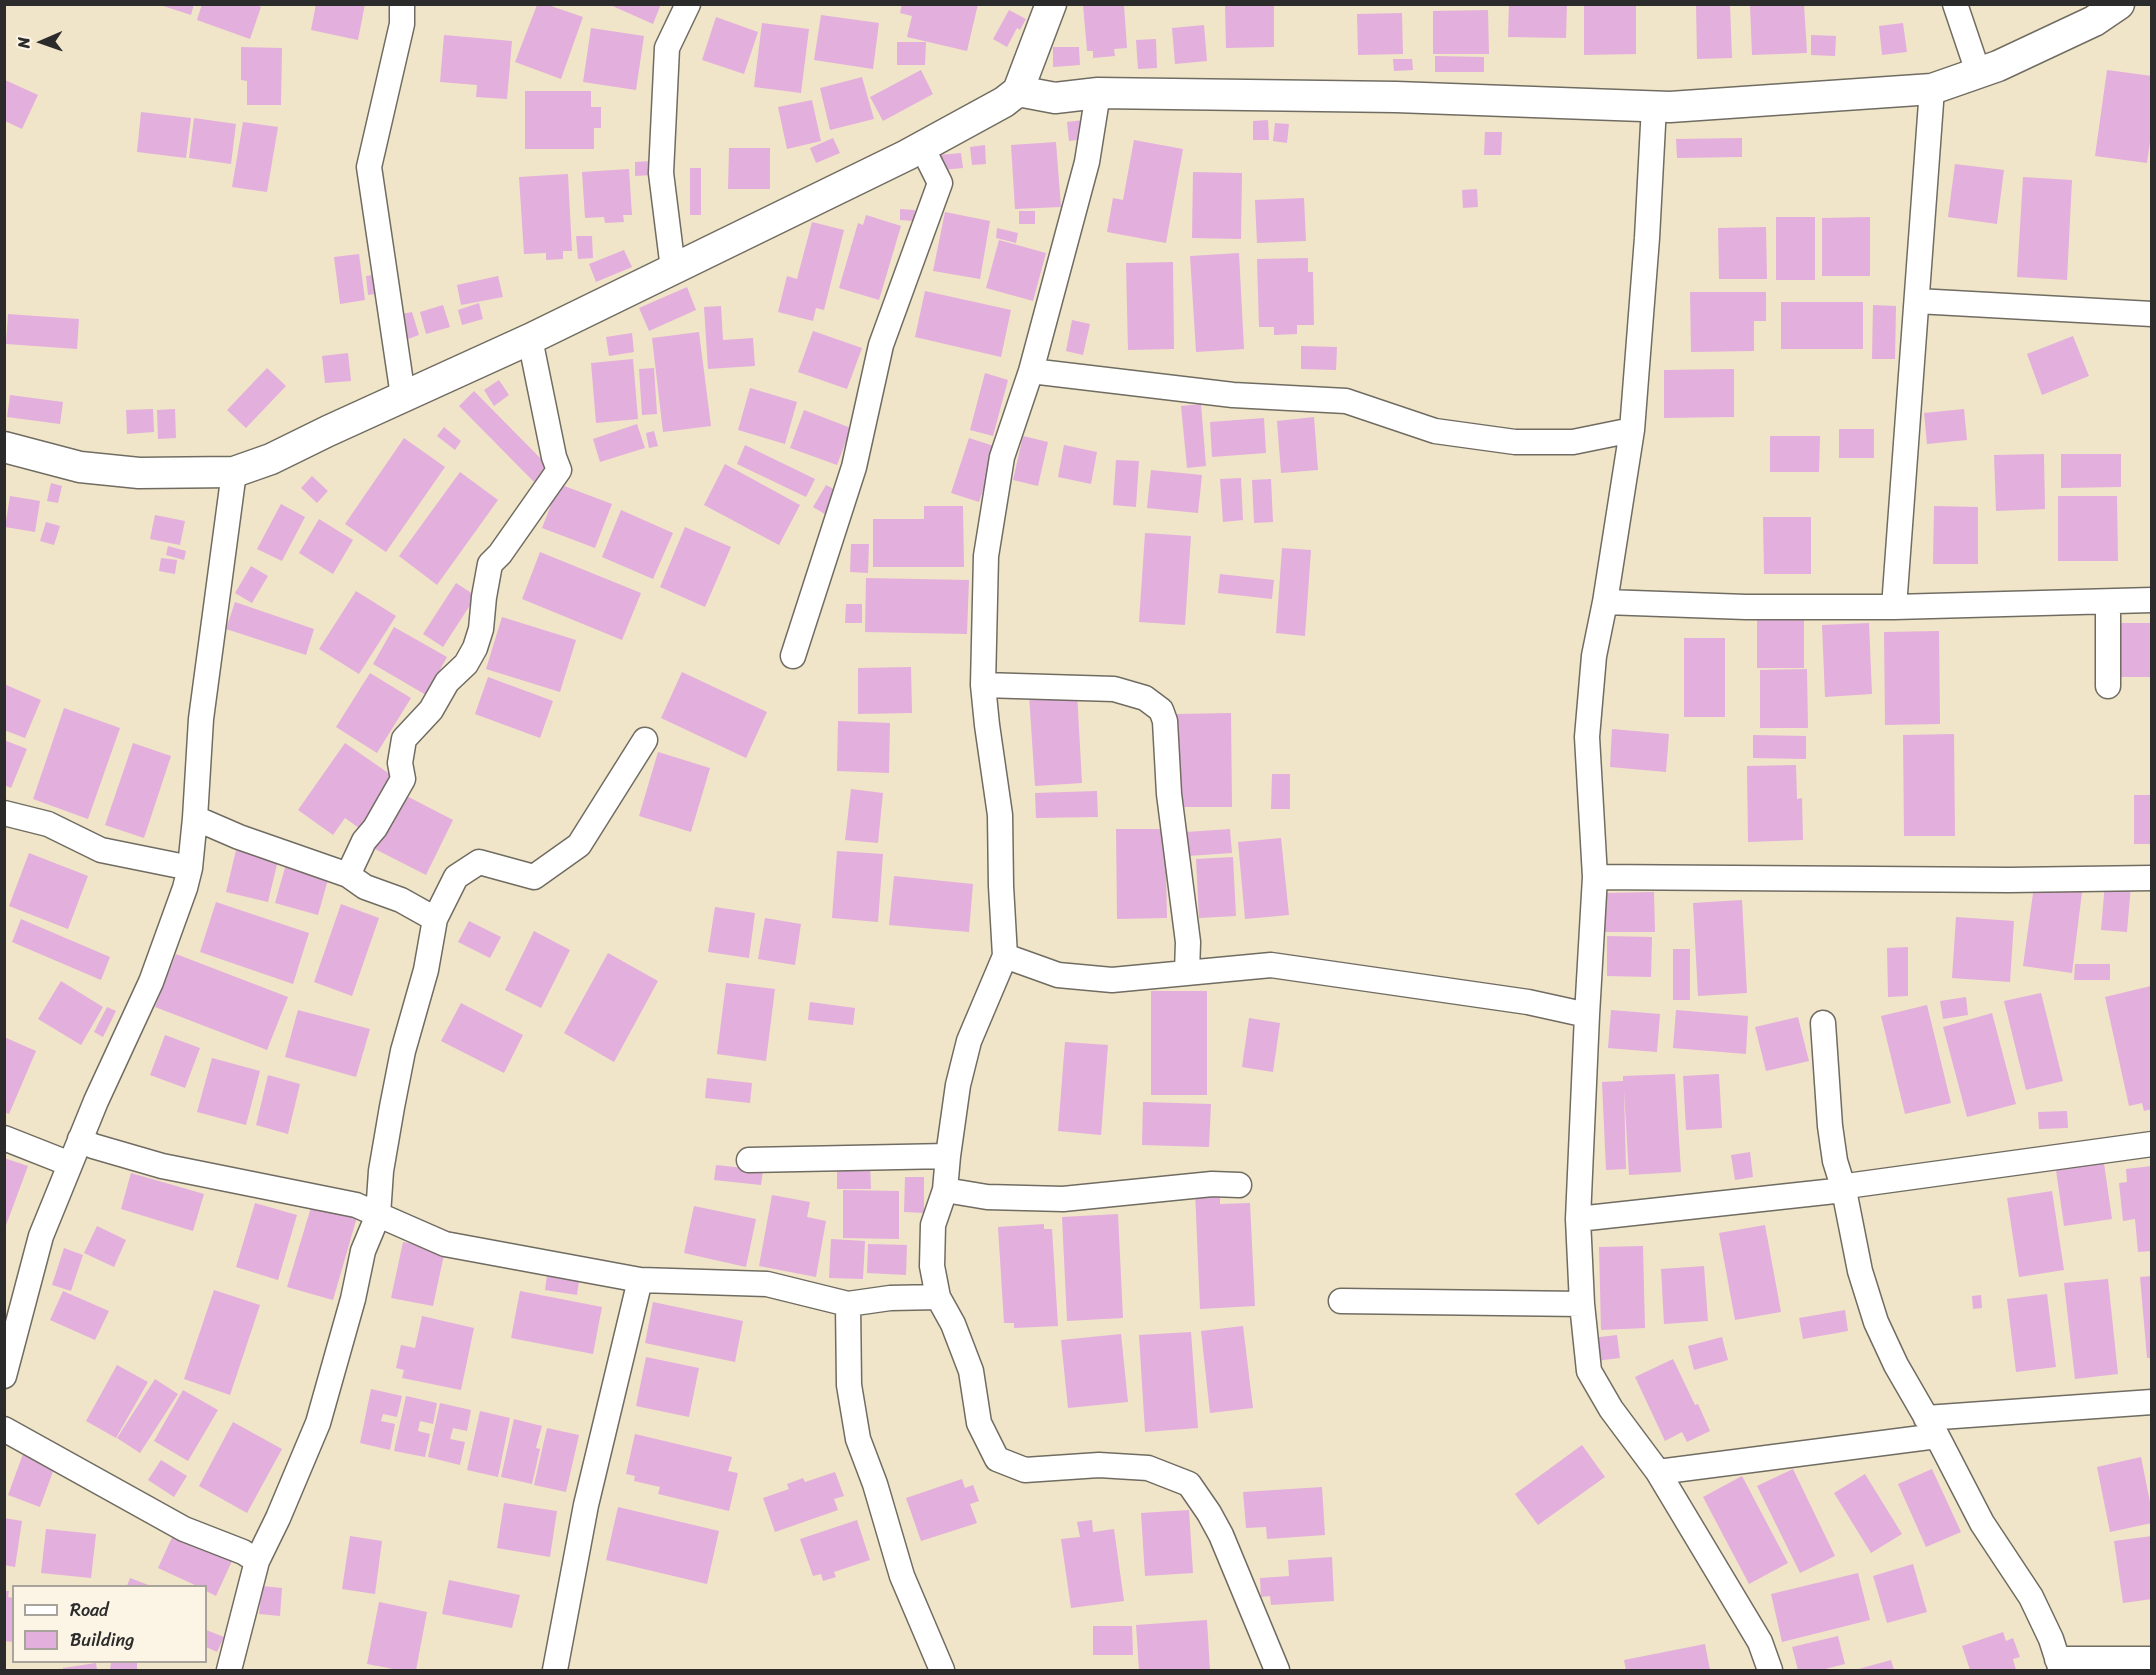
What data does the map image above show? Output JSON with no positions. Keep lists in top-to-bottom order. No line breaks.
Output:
{"legend":["Road","Building"],"north":"left"}
